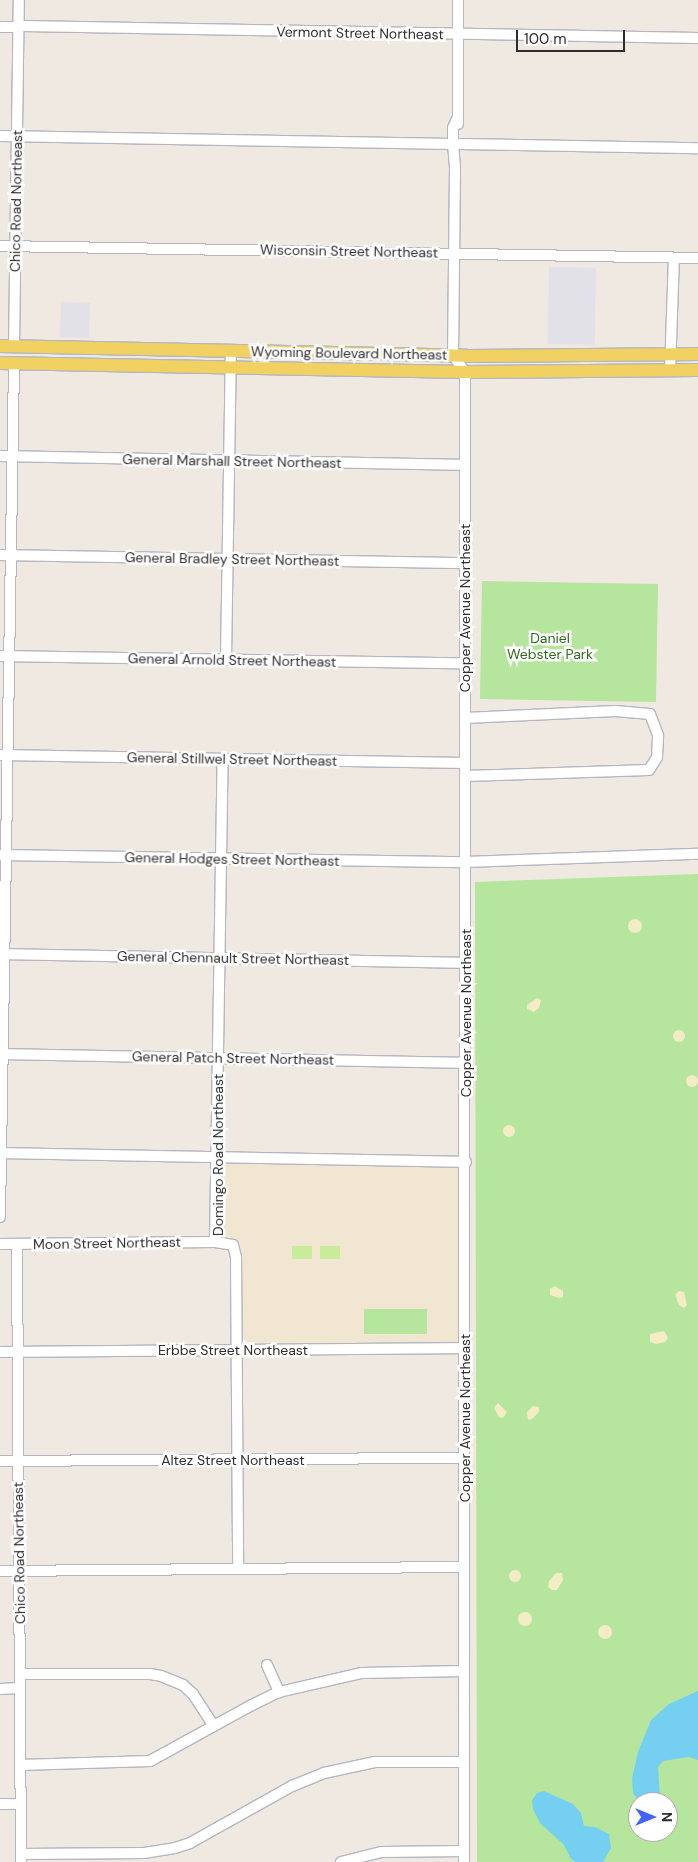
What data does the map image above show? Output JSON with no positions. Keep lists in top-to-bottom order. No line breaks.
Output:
{"streets":{"main road":["Wyoming Boulevard Northeast"],"street":["Vermont Street Northeast","Chico Road Northeast","Wisconsin Street Northeast","General Marshall Street Northeast","General Bradley Street Northeast","Copper Avenue Northeast","General Arnold Street Northeast","General Stillwel Street Northeast","General Hodges Street Northeast","General Chennault Street Northeast","General Patch Street Northeast","Domingo Road Northeast","Moon Street Northeast","Erbbe Street Northeast","Altez Street Northeast"]},"crossings":[["Vermont Street Northeast","Chico Road Northeast"],["Chico Road Northeast","Wisconsin Street Northeast"],["Chico Road Northeast","Wyoming Boulevard Northeast"],["Chico Road Northeast","Moon Street Northeast"],["Chico Road Northeast","Erbbe Street Northeast"],["Chico Road Northeast","Altez Street Northeast"],["Wyoming Boulevard Northeast","Copper Avenue Northeast"],["General Marshall Street Northeast","Copper Avenue Northeast"],["General Bradley Street Northeast","Copper Avenue Northeast"],["Copper Avenue Northeast","General Arnold Street Northeast"],["Copper Avenue Northeast","General Stillwel Street Northeast"],["Copper Avenue Northeast","General Hodges Street Northeast"],["Copper Avenue Northeast","General Chennault Street Northeast"],["Copper Avenue Northeast","General Patch Street Northeast"],["Copper Avenue Northeast","Erbbe Street Northeast"],["Copper Avenue Northeast","Altez Street Northeast"],["General Stillwel Street Northeast","Domingo Road Northeast"],["General Hodges Street Northeast","Domingo Road Northeast"],["General Chennault Street Northeast","Domingo Road Northeast"],["General Patch Street Northeast","Domingo Road Northeast"],["Domingo Road Northeast","Moon Street Northeast"],["Domingo Road Northeast","Erbbe Street Northeast"],["Domingo Road Northeast","Altez Street Northeast"]],"parks":["Daniel Webster Park"],"scale_bar":"100 m","north":"right"}
